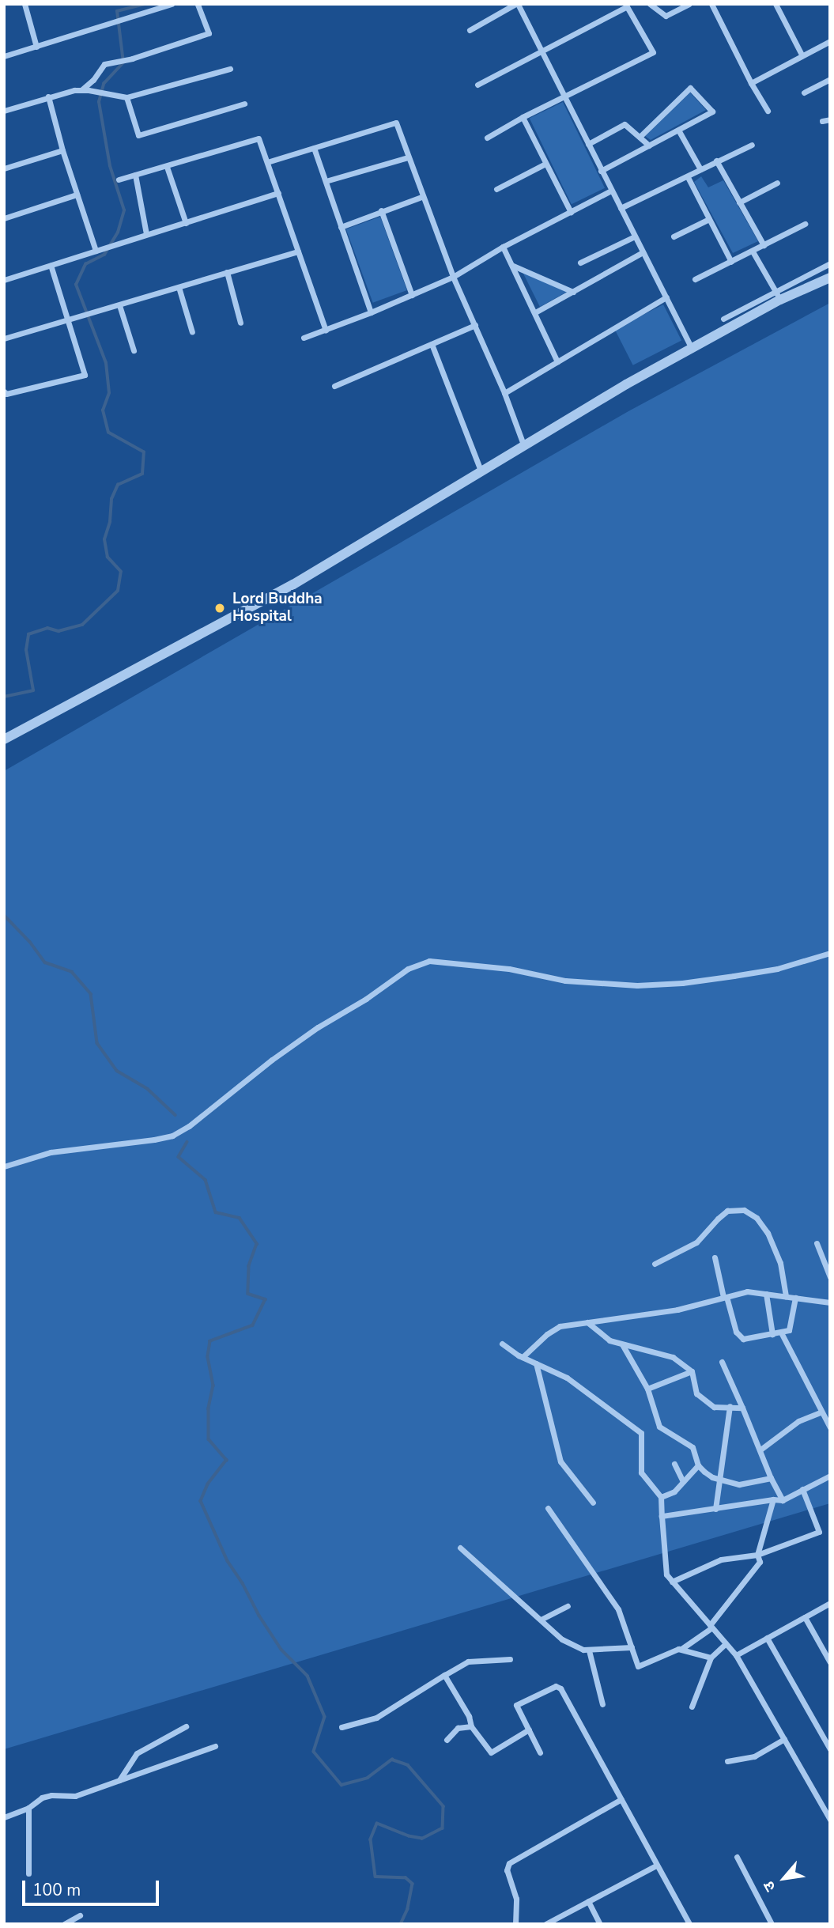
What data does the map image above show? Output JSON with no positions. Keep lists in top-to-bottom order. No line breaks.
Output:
{"places":["Lord Buddha Hospital"],"scale_bar":"100 m","north":"bottom left"}
